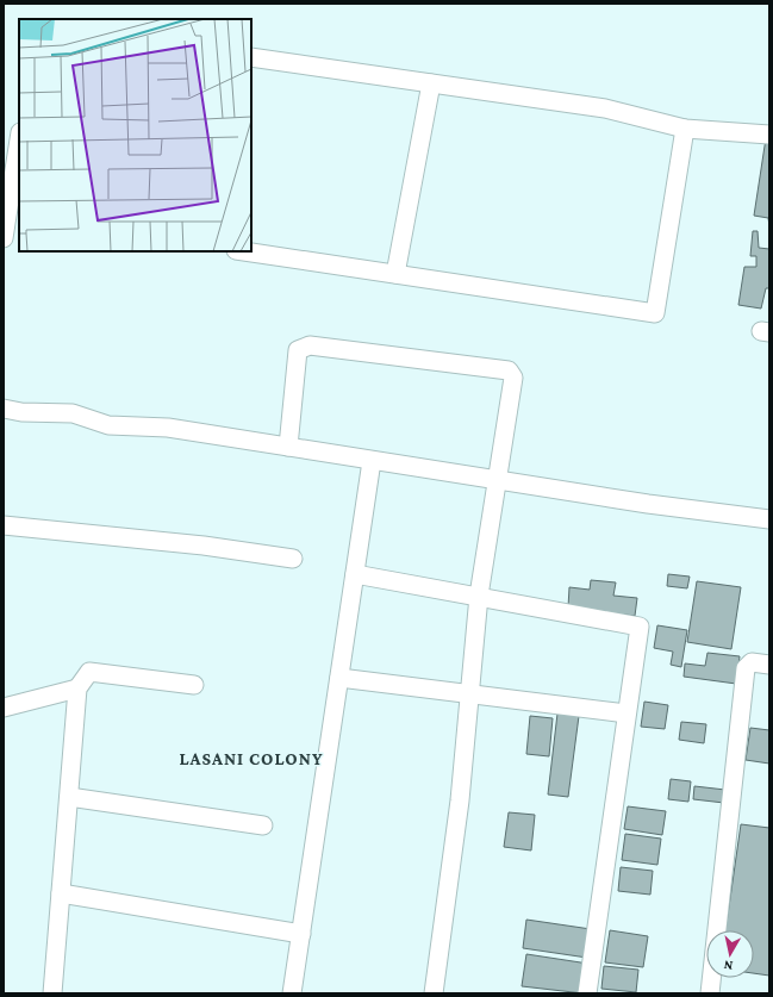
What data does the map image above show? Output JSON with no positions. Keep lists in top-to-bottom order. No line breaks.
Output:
{"districts":["LASANI COLONY"],"north":"bottom"}
